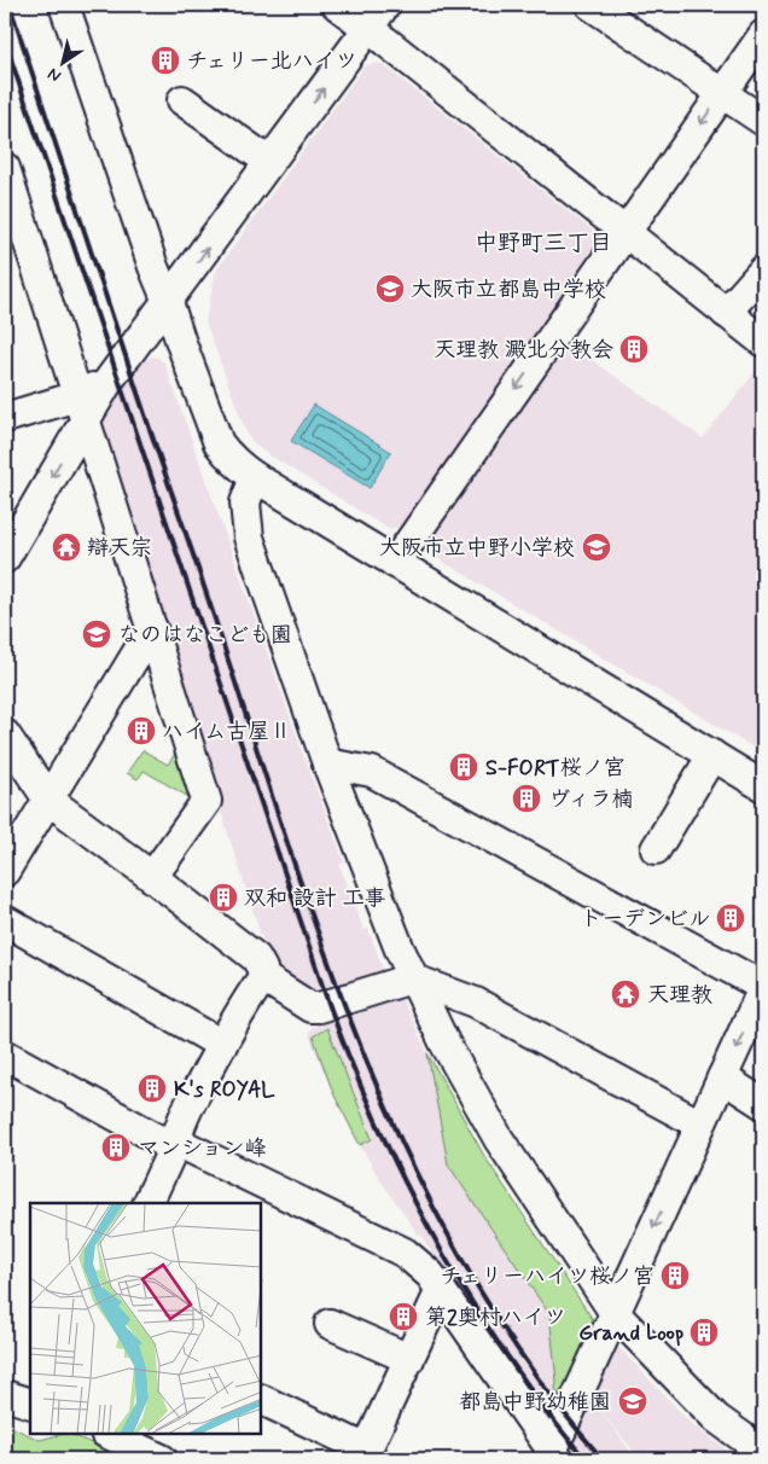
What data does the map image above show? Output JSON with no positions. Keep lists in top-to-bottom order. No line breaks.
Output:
{"districts":["中野町三丁目"],"places":{"building":["チェリー北ハイツ","天理教 澱北分教会","ハイム古屋Ⅱ","S-FORT桜ノ宮","ヴィラ楠","双和 設計 工事","トーデンビル","K's ROYAL","マンション峰","チェリーハイツ桜ノ宮","第2奥村ハイツ","Grand Loop"],"school or university":["大阪市立都島中学校","大阪市立中野小学校","なのはなこども園","都島中野幼稚園"],"temple":["辯天宗","天理教"]},"north":"bottom left"}
